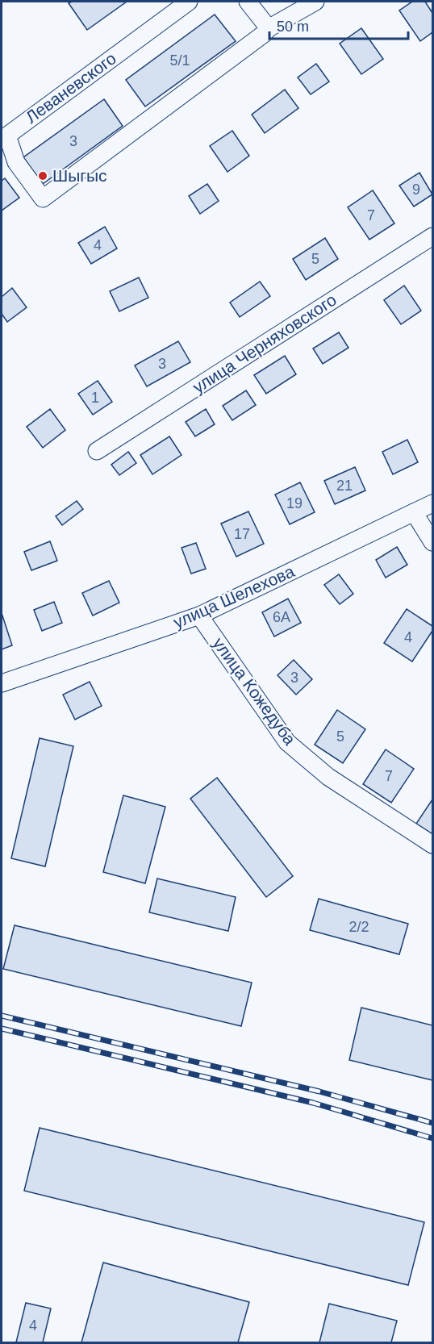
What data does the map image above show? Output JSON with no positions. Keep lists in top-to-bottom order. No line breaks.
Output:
{"streets":{"street":["Леваневского","улица Черняховского","улица Шелехова","улица Кожедуба"]},"crossings":[["улица Шелехова","улица Кожедуба"]],"places":["Шыгыс"],"house_numbers":["5/1","3","9","7","4","5","3","1","21","19","17","6А","4","3","5","7","2/2","4"],"scale_bar":"50 m"}
